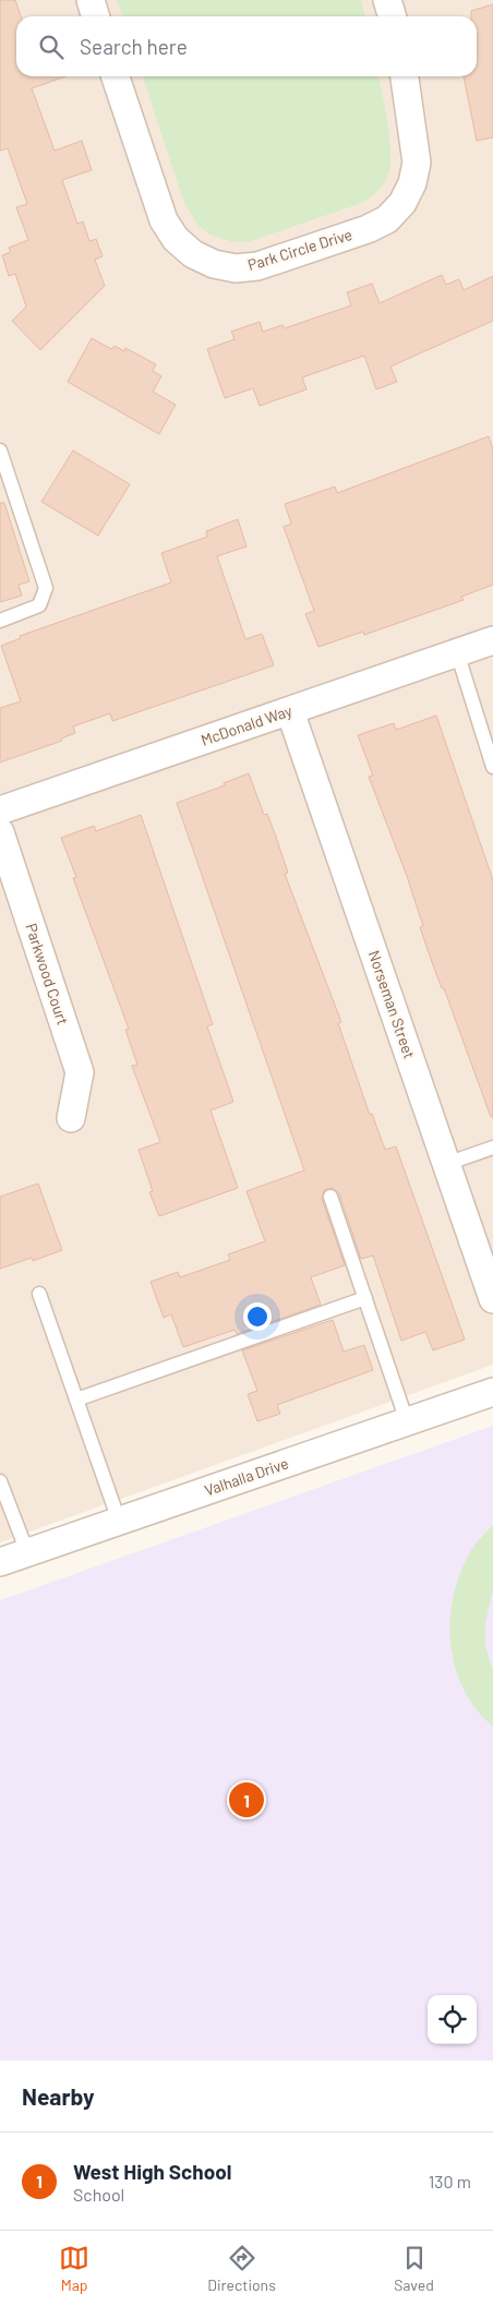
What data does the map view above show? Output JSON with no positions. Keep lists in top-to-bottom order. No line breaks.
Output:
{"streets":{"street":["Park Circle Drive","McDonald Way","Parkwood Court","Norseman Street","Valhalla Drive"]},"crossings":[["McDonald Way","Norseman Street"]],"page":{"search":"Search here","pins":"1","heading":"Nearby","list":[{"mark":"1","name":"West High School","note":"School","value":"130 m"}],"nav":["Map","Directions","Saved"]}}
